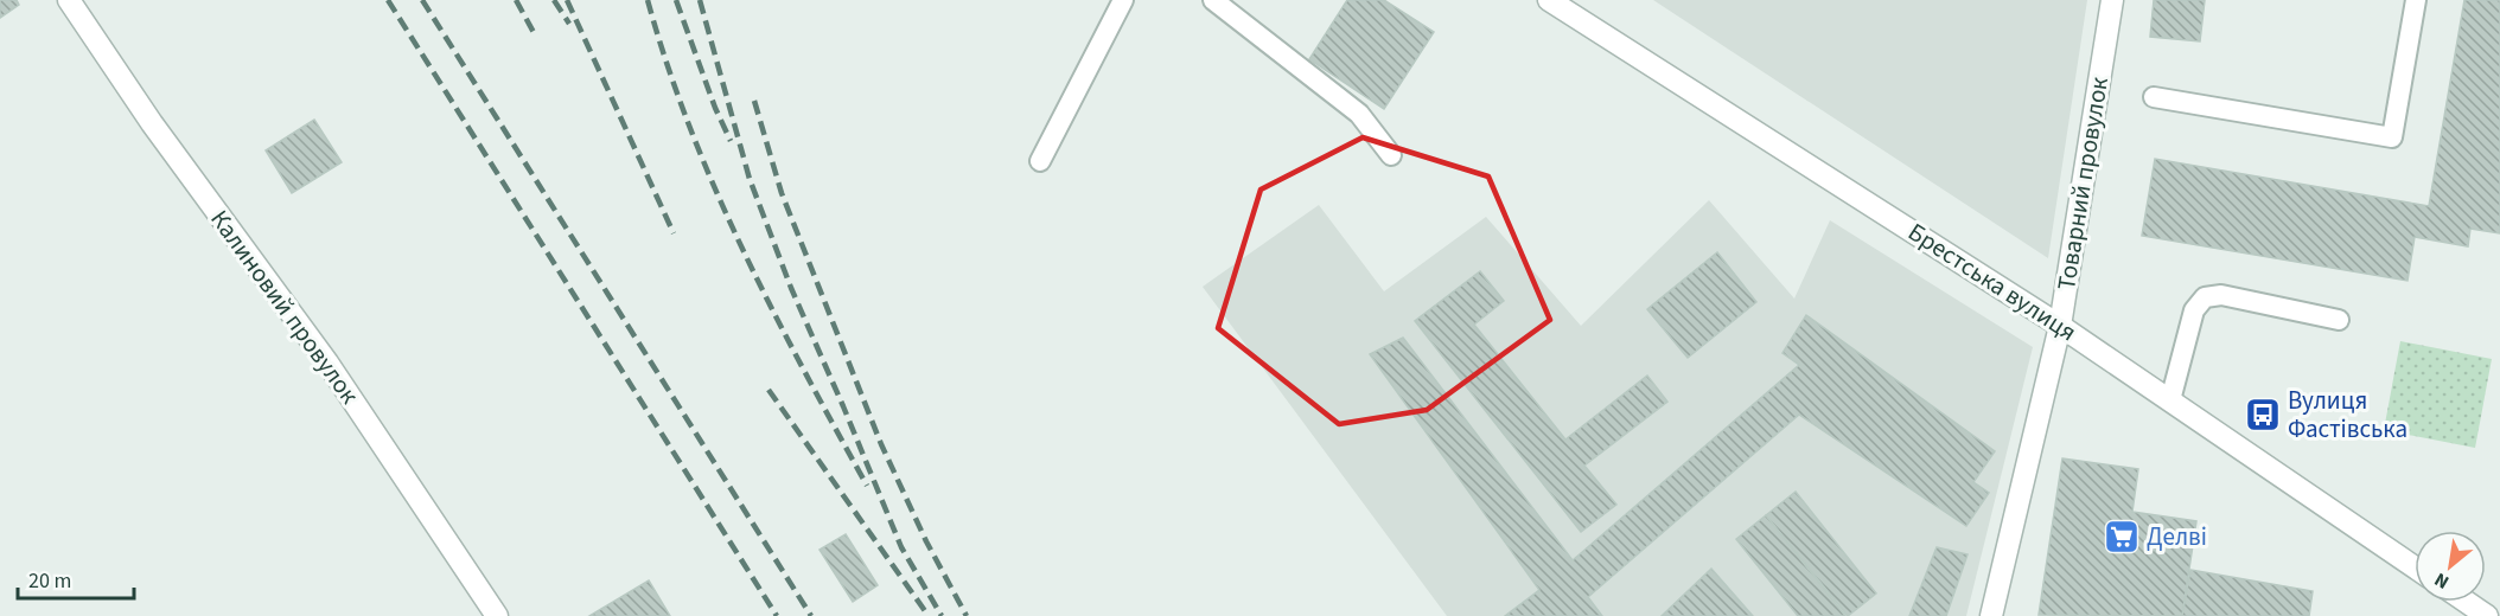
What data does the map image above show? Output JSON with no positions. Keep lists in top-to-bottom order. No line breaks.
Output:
{"streets":{"street":["Товарний провулок","Брестська вулиця","Калиновий провулок"]},"crossings":[["Товарний провулок","Брестська вулиця"]],"places":{"bus stop":["Вулиця Фастівська"],"supermarket":["Делві"]},"scale_bar":"20 m","north":"bottom left"}
